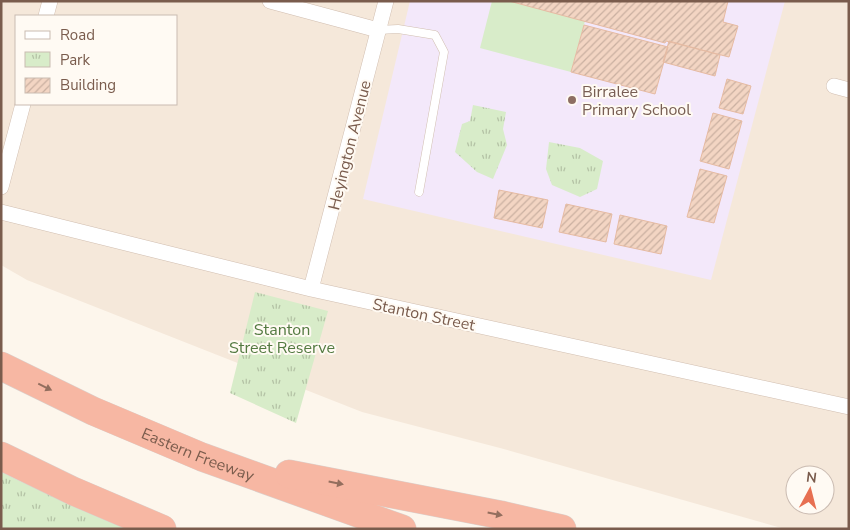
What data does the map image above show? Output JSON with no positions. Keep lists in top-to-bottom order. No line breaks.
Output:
{"streets":{"highway":["Eastern Freeway"],"street":["Heyington Avenue","Stanton Street"]},"crossings":[["Heyington Avenue","Stanton Street"]],"parks":["Stanton Street Reserve"],"places":["Birralee Primary School"],"legend":["Road","Park","Building"],"north":"top"}
